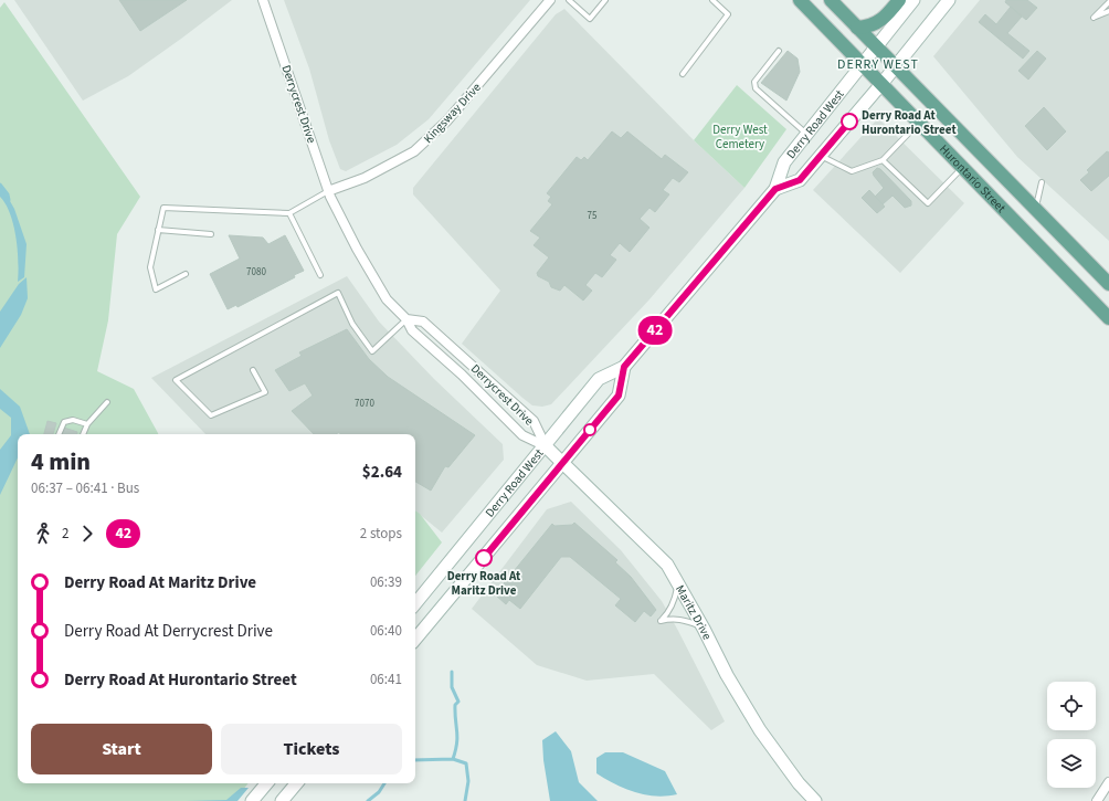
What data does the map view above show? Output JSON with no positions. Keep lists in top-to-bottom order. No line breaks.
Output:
{"streets":{"main road":["Derry Road West","Hurontario Street","Maritz Drive"],"street":["Derrycrest Drive","Kingsway Drive"]},"crossings":[["Derrycrest Drive","Kingsway Drive"],["Derrycrest Drive","Derry Road West"],["Derrycrest Drive","Maritz Drive"],["Derry Road West","Hurontario Street"],["Derry Road West","Maritz Drive"]],"districts":["DERRY WEST"],"parks":["Derry West Cemetery"],"places":["Derry Road At Hurontario Street","Derry Road At Maritz Drive"],"lines":["bus line 42"],"house_numbers":["75","7080","7070"],"page":{"on_map":"42","heading":["4 min","06:37 – 06:41 · Bus","$2.64"],"legs":["2","42","2 stops"],"list":[{"name":"Derry Road At Maritz Drive","value":"06:39"},{"name":"Derry Road At Derrycrest Drive","value":"06:40"},{"name":"Derry Road At Hurontario Street","value":"06:41"}],"buttons":["Start","Tickets"]}}
